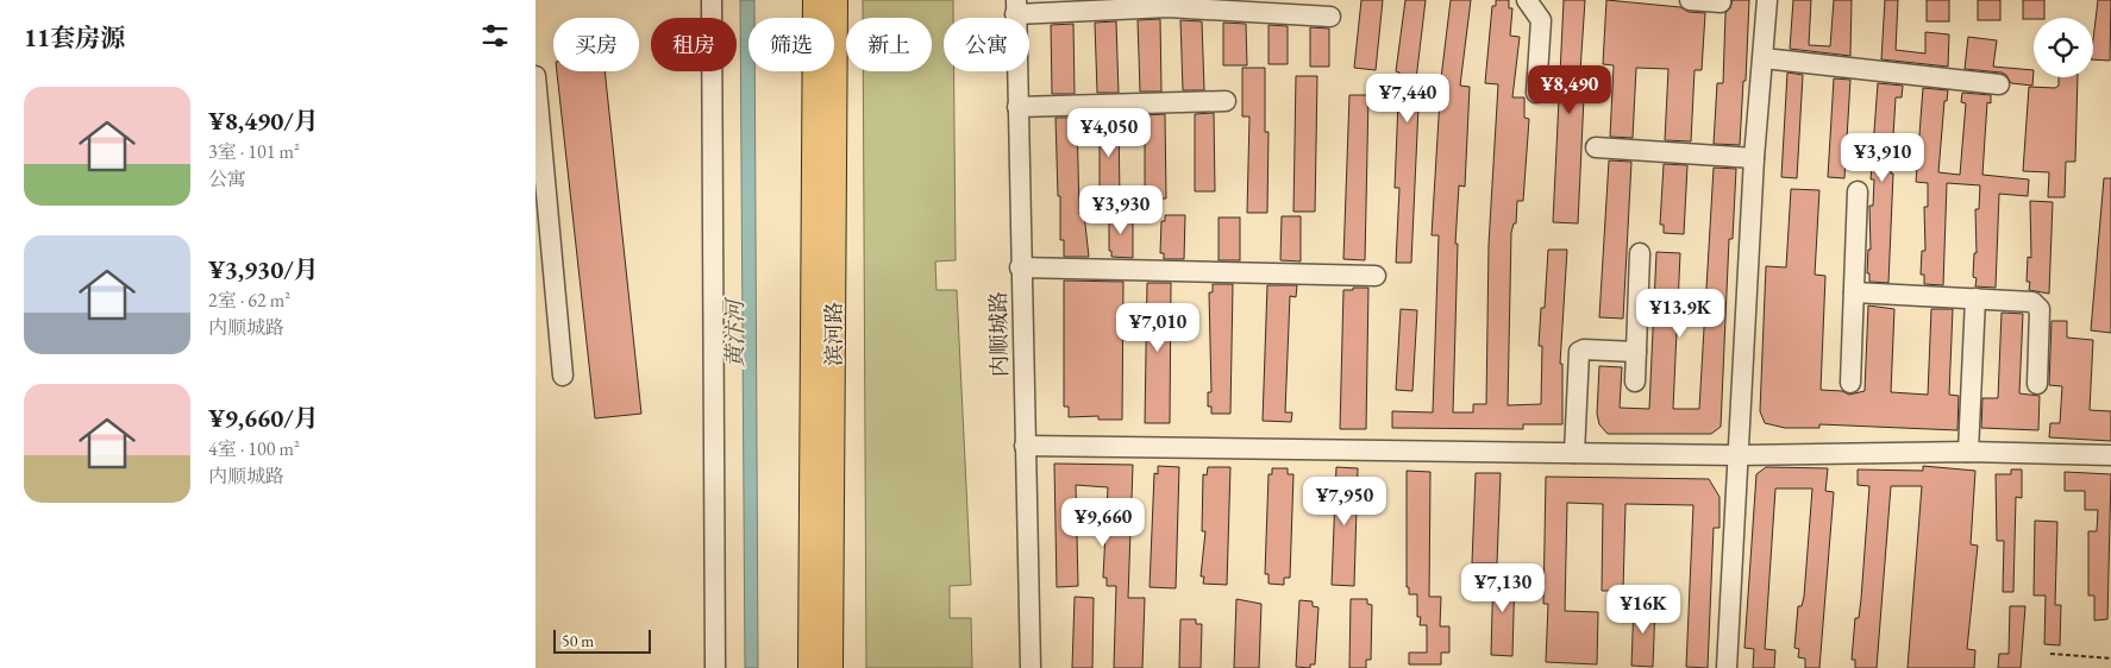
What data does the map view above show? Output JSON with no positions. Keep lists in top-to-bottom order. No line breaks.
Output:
{"streets":{"main road":["滨河路"],"street":["内顺城路"]},"water":["黄汴河"],"scale_bar":"50 m","page":{"heading":"11套房源","chip":["买房","租房","筛选","新上","公寓"],"price":["¥8,490","¥7,440","¥4,050","¥3,910","¥3,930","¥13.9K","¥7,010","¥7,950","¥9,660","¥7,130","¥16K"],"list":[{"name":"¥8,490/月","note":"3室 · 101 m² · 公寓"},{"name":"¥3,930/月","note":"2室 · 62 m² · 内顺城路"},{"name":"¥9,660/月","note":"4室 · 100 m² · 内顺城路"}],"scale":"50 m"}}
